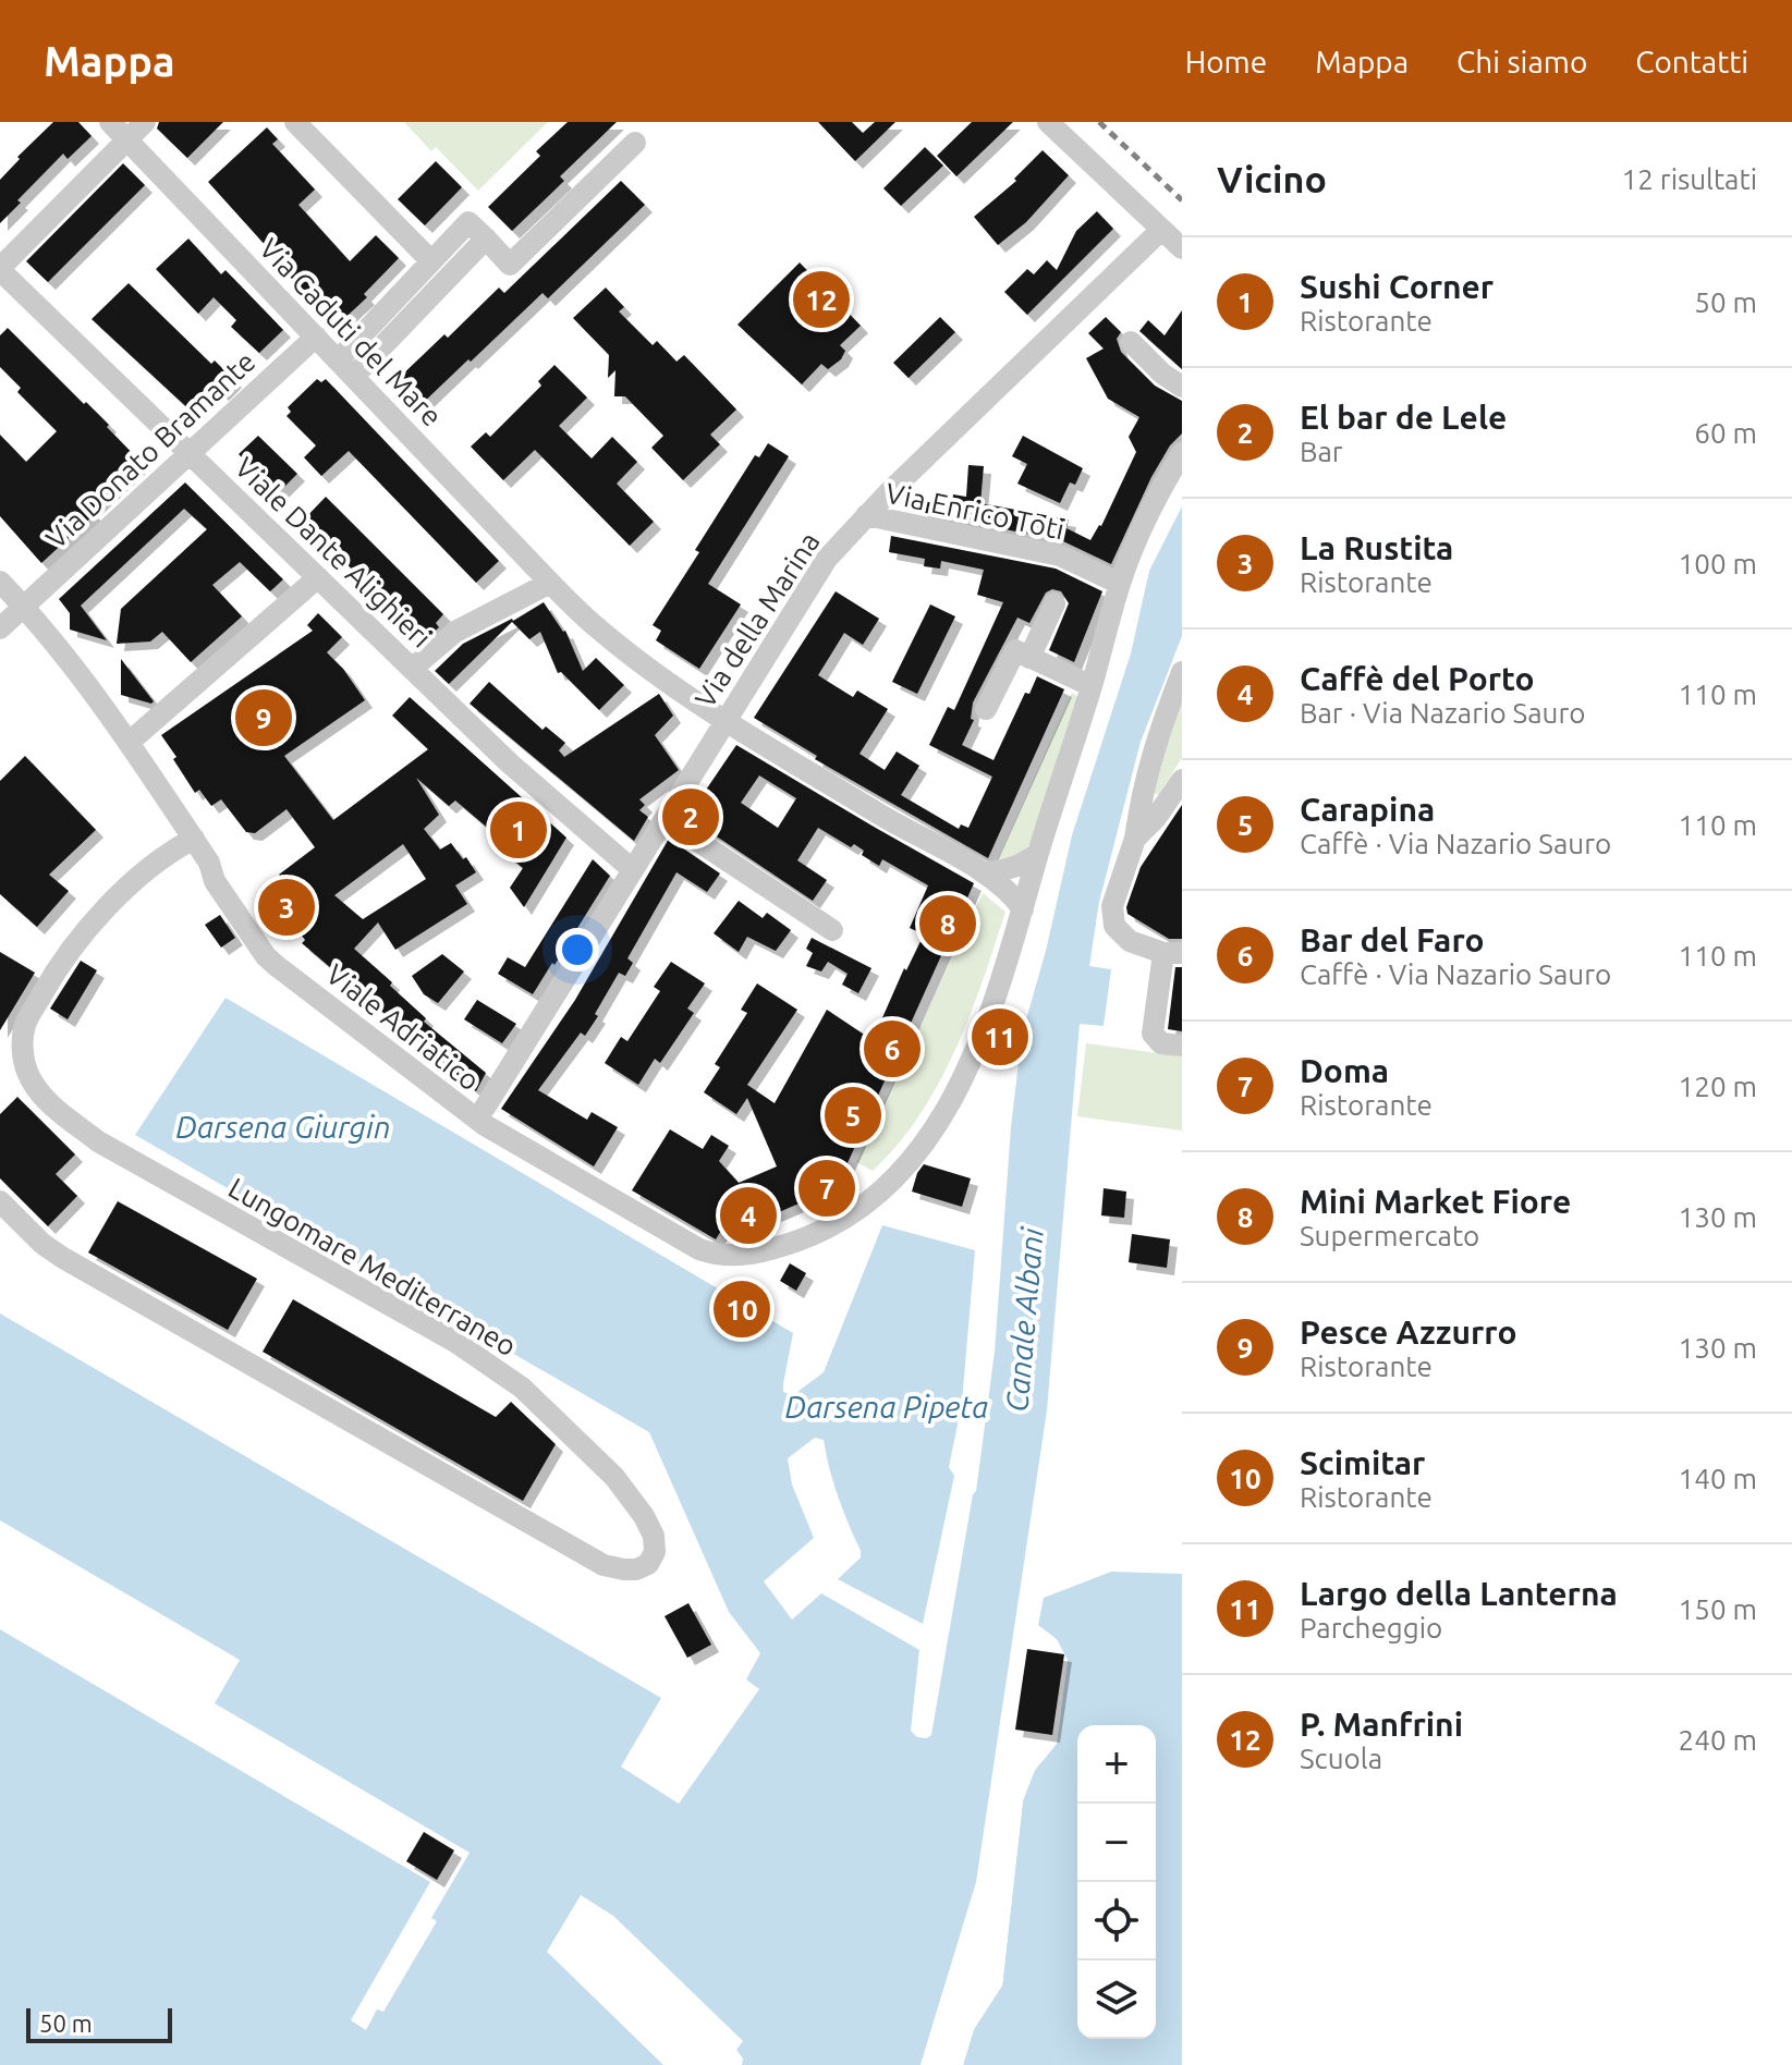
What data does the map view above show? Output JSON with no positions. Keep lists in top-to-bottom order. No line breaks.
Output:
{"streets":{"street":["Via Caduti del Mare","Via Donato Bramante","Via Enrico Toti","Viale Dante Alighieri","Via della Marina","Viale Adriatico","Lungomare Mediterraneo"]},"crossings":[["Via Caduti del Mare","Via Donato Bramante"],["Via Caduti del Mare","Via della Marina"],["Via Caduti del Mare","Viale Adriatico"],["Via Donato Bramante","Viale Dante Alighieri"],["Via Donato Bramante","Viale Adriatico"],["Via Enrico Toti","Via della Marina"],["Viale Dante Alighieri","Via della Marina"],["Viale Adriatico","Lungomare Mediterraneo"]],"water":["Darsena Giurgin","Canale Albani","Darsena Pipeta"],"scale_bar":"50 m","page":{"header":"Mappa","nav":["Home","Mappa","Chi siamo","Contatti"],"heading":["Vicino","12 risultati"],"list":[{"mark":"1","name":"Sushi Corner","note":"Ristorante","value":"50 m"},{"mark":"2","name":"El bar de Lele","note":"Bar","value":"60 m"},{"mark":"3","name":"La Rustita","note":"Ristorante","value":"100 m"},{"mark":"4","name":"Caffè del Porto","note":"Bar · Via Nazario Sauro","value":"110 m"},{"mark":"5","name":"Carapina","note":"Caffè · Via Nazario Sauro","value":"110 m"},{"mark":"6","name":"Bar del Faro","note":"Caffè · Via Nazario Sauro","value":"110 m"},{"mark":"7","name":"Doma","note":"Ristorante","value":"120 m"},{"mark":"8","name":"Mini Market Fiore","note":"Supermercato","value":"130 m"},{"mark":"9","name":"Pesce Azzurro","note":"Ristorante","value":"130 m"},{"mark":"10","name":"Scimitar","note":"Ristorante","value":"140 m"},{"mark":"11","name":"Largo della Lanterna","note":"Parcheggio","value":"150 m"},{"mark":"12","name":"P. Manfrini","note":"Scuola","value":"240 m"}],"pins":["12","9","2","1","3","8","11","6","5","7","4","10"],"map_buttons":["+","−"],"scale":"50 m"}}
